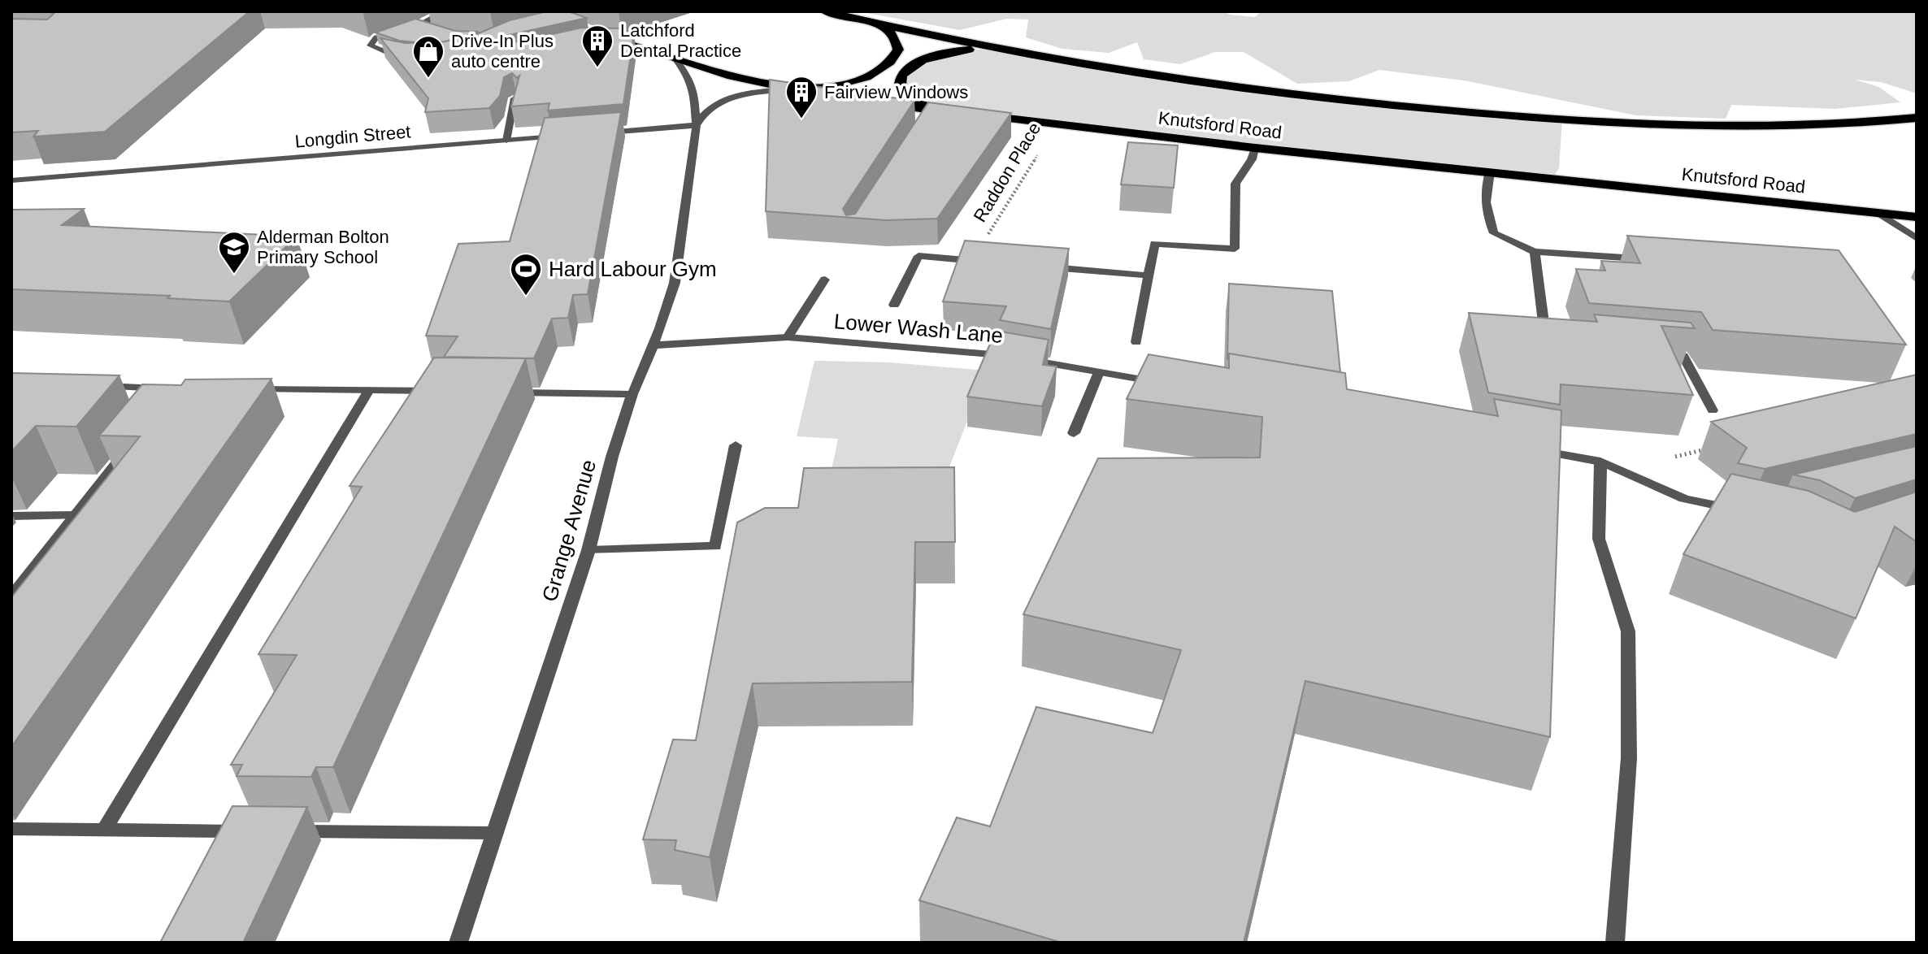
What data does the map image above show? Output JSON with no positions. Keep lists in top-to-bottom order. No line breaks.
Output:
{"streets":{"highway":["Knutsford Road"],"street":["Longdin Street","Lower Wash Lane","Grange Avenue"],"path":["Raddon Place"]},"crossings":[["Knutsford Road","Raddon Place"],["Lower Wash Lane","Grange Avenue"]],"places":{"building":["Latchford Dental Practice","Fairview Windows"],"shop":["Drive-In Plus auto centre"],"school or university":["Alderman Bolton Primary School"],"sports":["Hard Labour Gym"]}}
